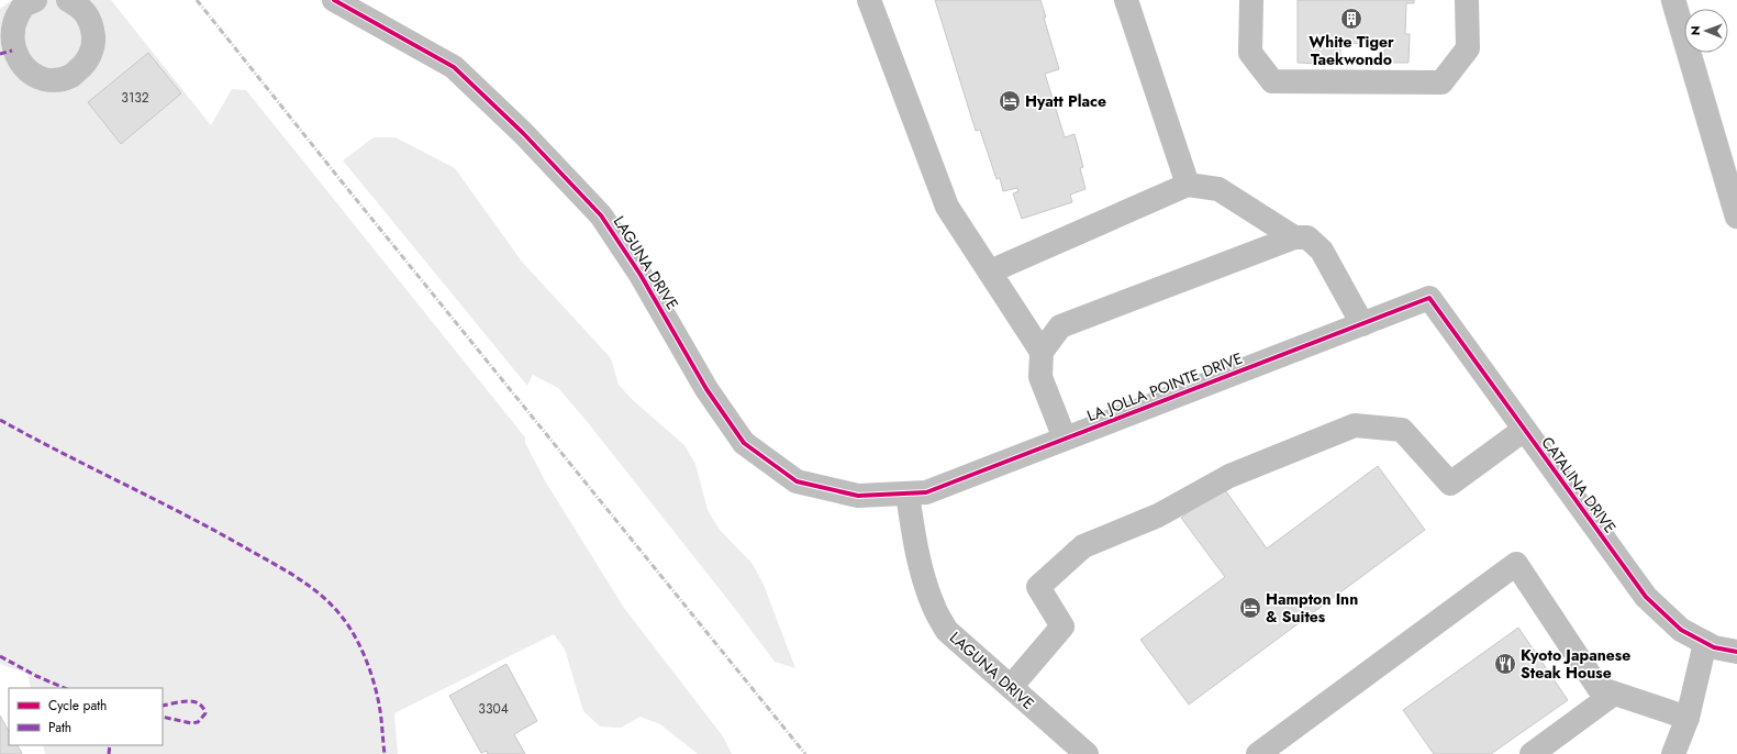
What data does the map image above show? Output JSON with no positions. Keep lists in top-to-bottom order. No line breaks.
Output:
{"streets":{"street":["LAGUNA DRIVE","LA JOLLA POINTE DRIVE","CATALINA DRIVE"]},"crossings":[["LAGUNA DRIVE","LA JOLLA POINTE DRIVE"],["LA JOLLA POINTE DRIVE","CATALINA DRIVE"]],"places":{"building":["White Tiger Taekwondo"],"hotel":["Hyatt Place","Hampton Inn & Suites"],"restaurant":["Kyoto Japanese Steak House"]},"house_numbers":["3132","3304"],"legend":["Cycle path","Path"],"north":"left"}
